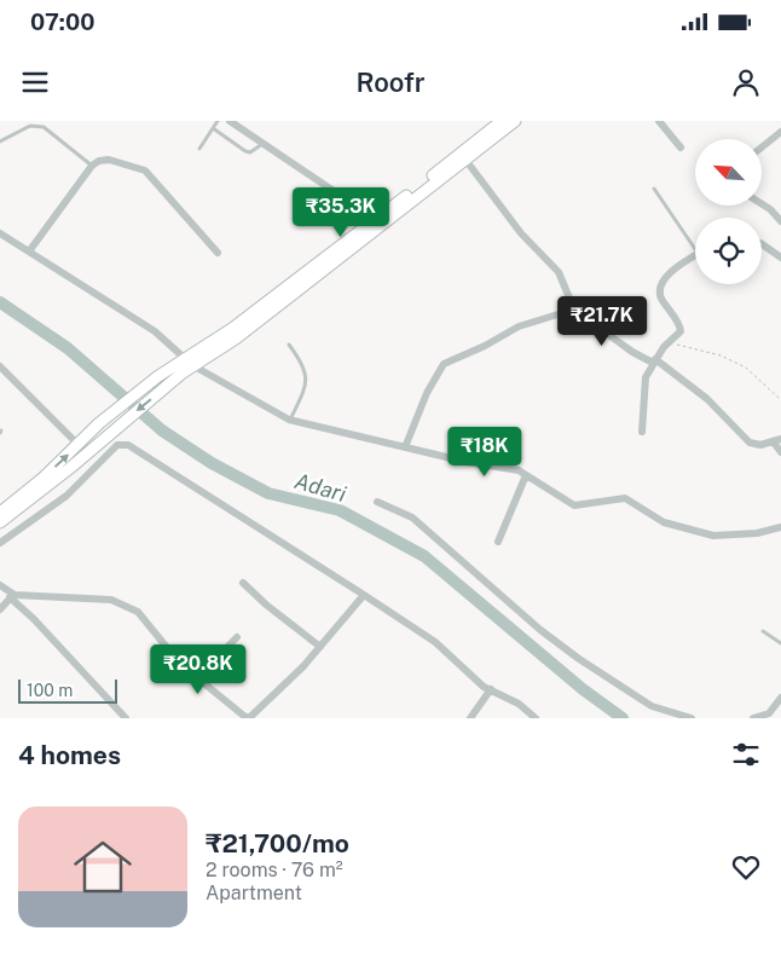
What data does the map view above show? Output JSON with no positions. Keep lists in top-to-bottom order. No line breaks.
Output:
{"water":["Adari"],"scale_bar":"100 m","north":"top left","page":{"status":"07:00","header":"Roofr","price":["₹35.3K","₹21.7K","₹18K","₹20.8K"],"scale":"100 m","heading":"4 homes","list":[{"name":"₹21,700/mo","note":"2 rooms · 76 m² · Apartment"}]}}
